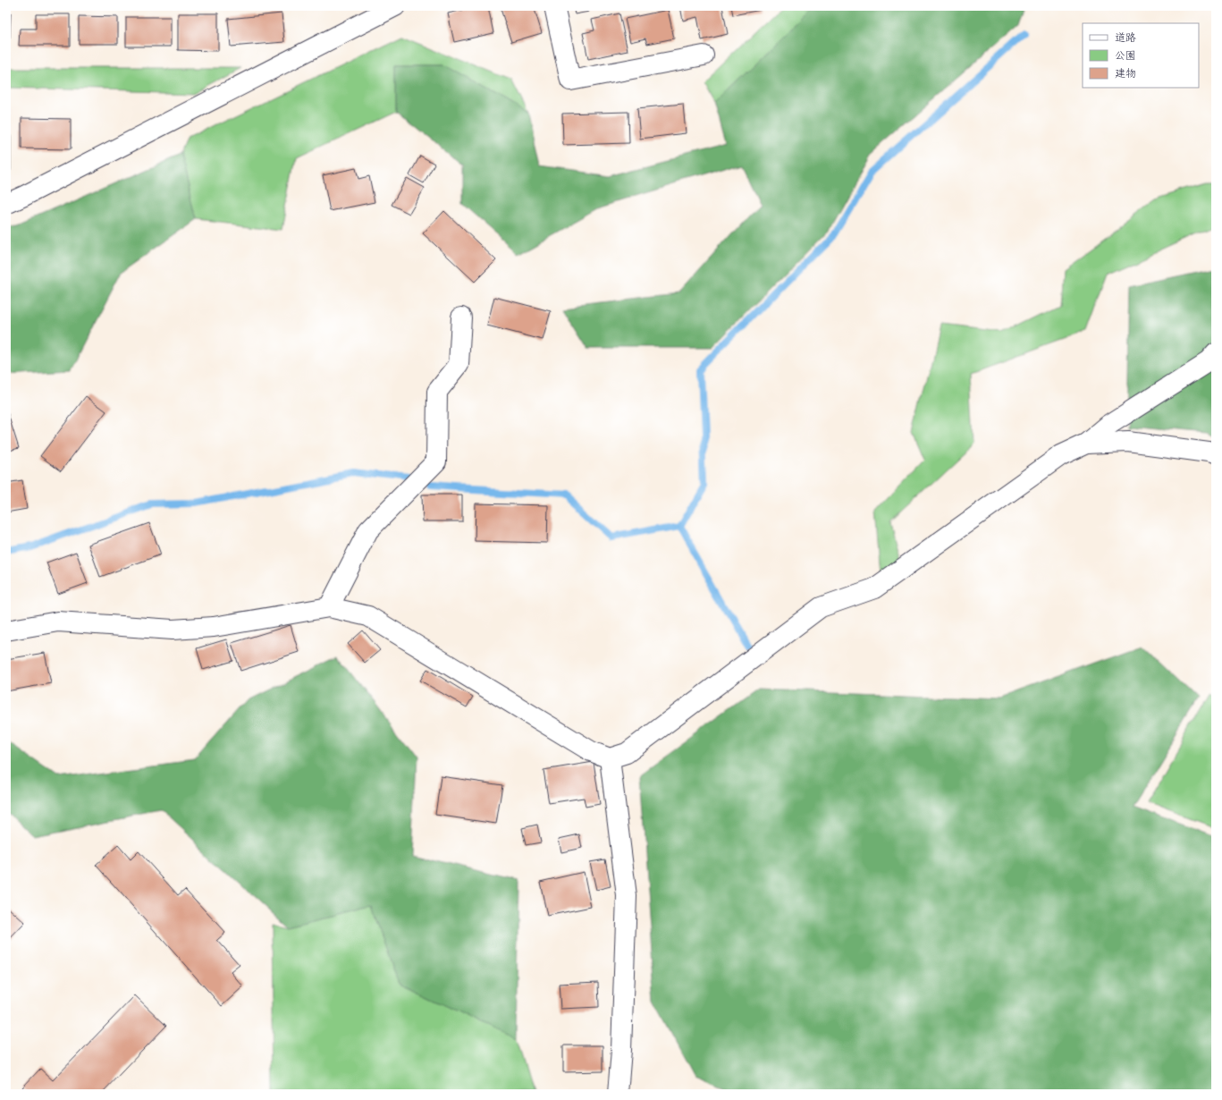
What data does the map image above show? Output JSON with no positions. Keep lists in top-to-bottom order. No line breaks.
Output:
{"legend":["道路","公園","建物"]}
